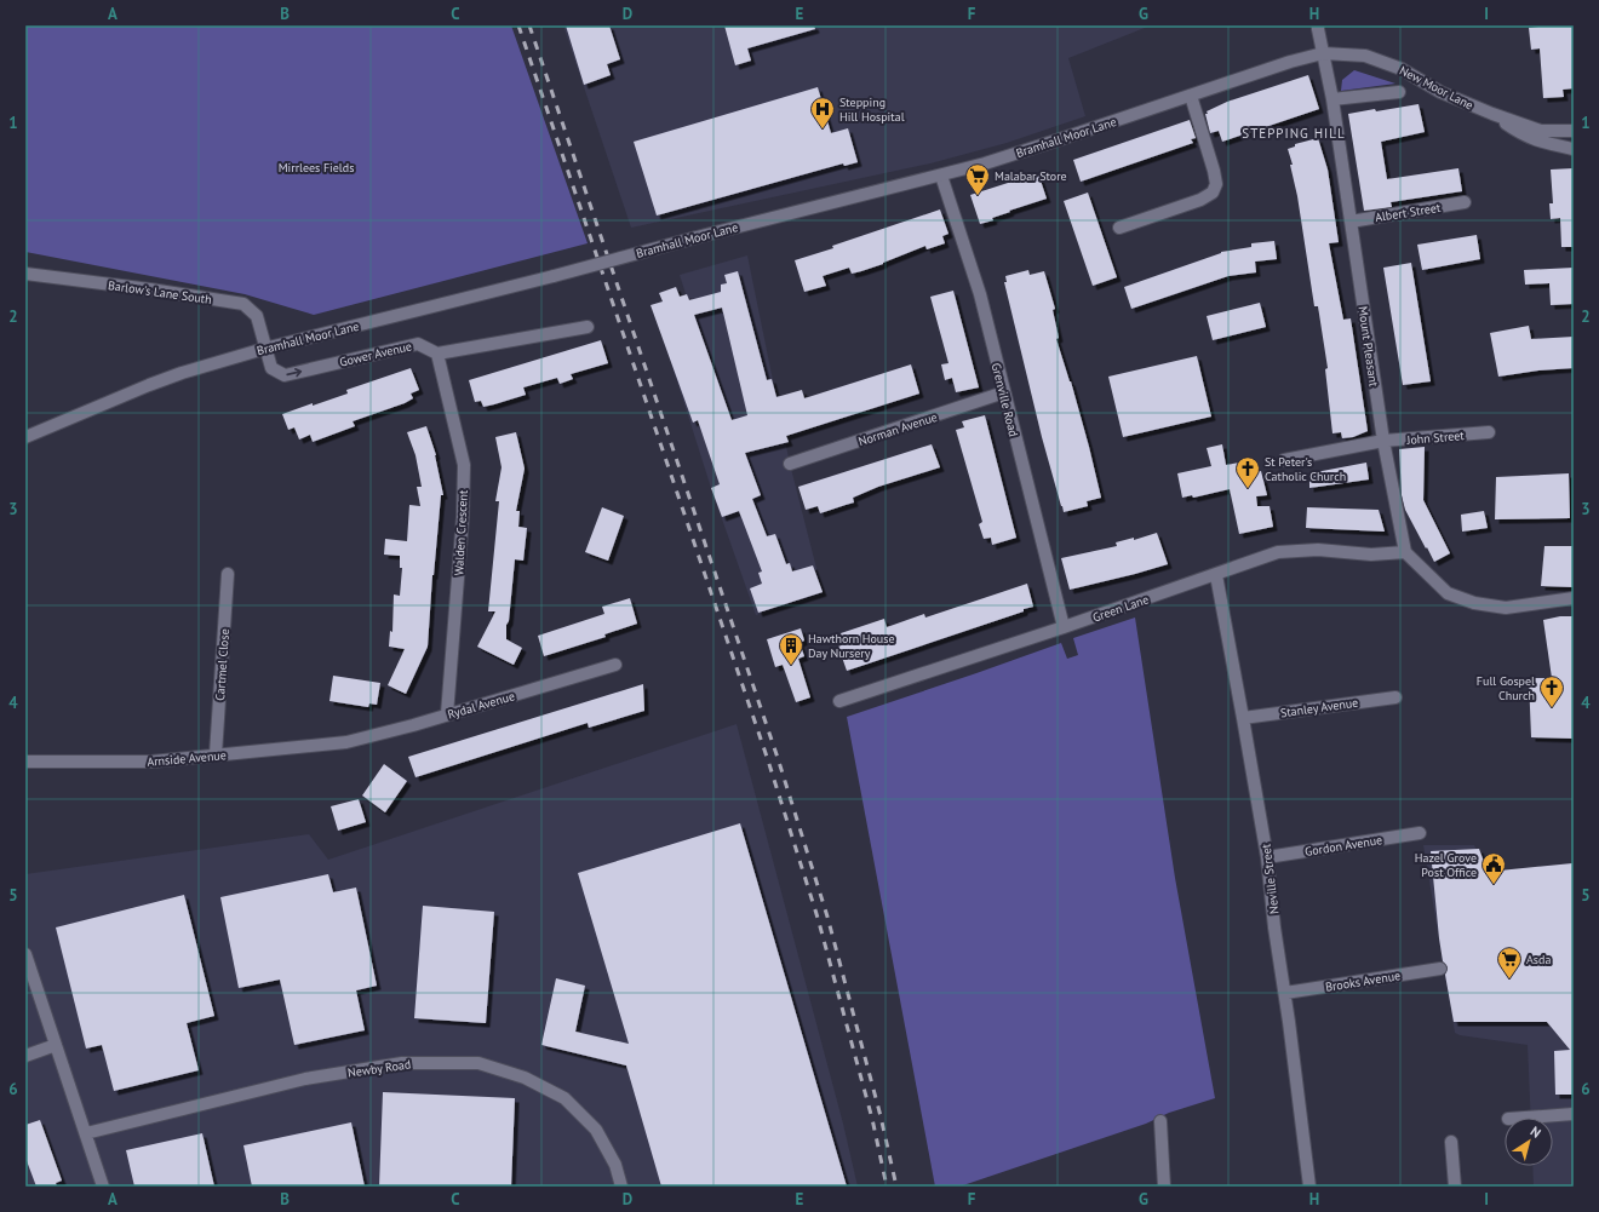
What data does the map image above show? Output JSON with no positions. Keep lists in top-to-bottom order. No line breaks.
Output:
{"streets":{"street":["New Moor Lane","Bramhall Moor Lane","Albert Street","Barlow's Lane South","Mount Pleasant","Gower Avenue","Grenville Road","Norman Avenue","John Street","Walden Crescent","Green Lane","Cartmel Close","Rydal Avenue","Stanley Avenue","Arnside Avenue","Gordon Avenue","Neville Street","Brooks Avenue","Newby Road"]},"crossings":[["New Moor Lane","Bramhall Moor Lane"],["New Moor Lane","Mount Pleasant"],["Bramhall Moor Lane","Barlow's Lane South"],["Bramhall Moor Lane","Mount Pleasant"],["Bramhall Moor Lane","Gower Avenue"],["Bramhall Moor Lane","Grenville Road"],["Albert Street","Mount Pleasant"],["Barlow's Lane South","Gower Avenue"],["Mount Pleasant","John Street"],["Mount Pleasant","Green Lane"],["Gower Avenue","Walden Crescent"],["Grenville Road","Norman Avenue"],["Grenville Road","Green Lane"],["Walden Crescent","Rydal Avenue"],["Green Lane","Neville Street"],["Cartmel Close","Arnside Avenue"],["Rydal Avenue","Arnside Avenue"],["Stanley Avenue","Neville Street"],["Gordon Avenue","Neville Street"],["Neville Street","Brooks Avenue"]],"one_way":["Gower Avenue"],"districts":["STEPPING HILL"],"parks":["Mirrlees Fields"],"places":{"hospital":["Stepping Hill Hospital"],"supermarket":["Malabar Store","Asda"],"church":["St Peter's Catholic Church","Full Gospel Church"],"building":["Hawthorn House Day Nursery"],"public building":["Hazel Grove Post Office"]},"north":"top right","grid":{"columns":["A","B","C","D","E","F","G","H","I"],"rows":["1","2","3","4","5","6"]}}
